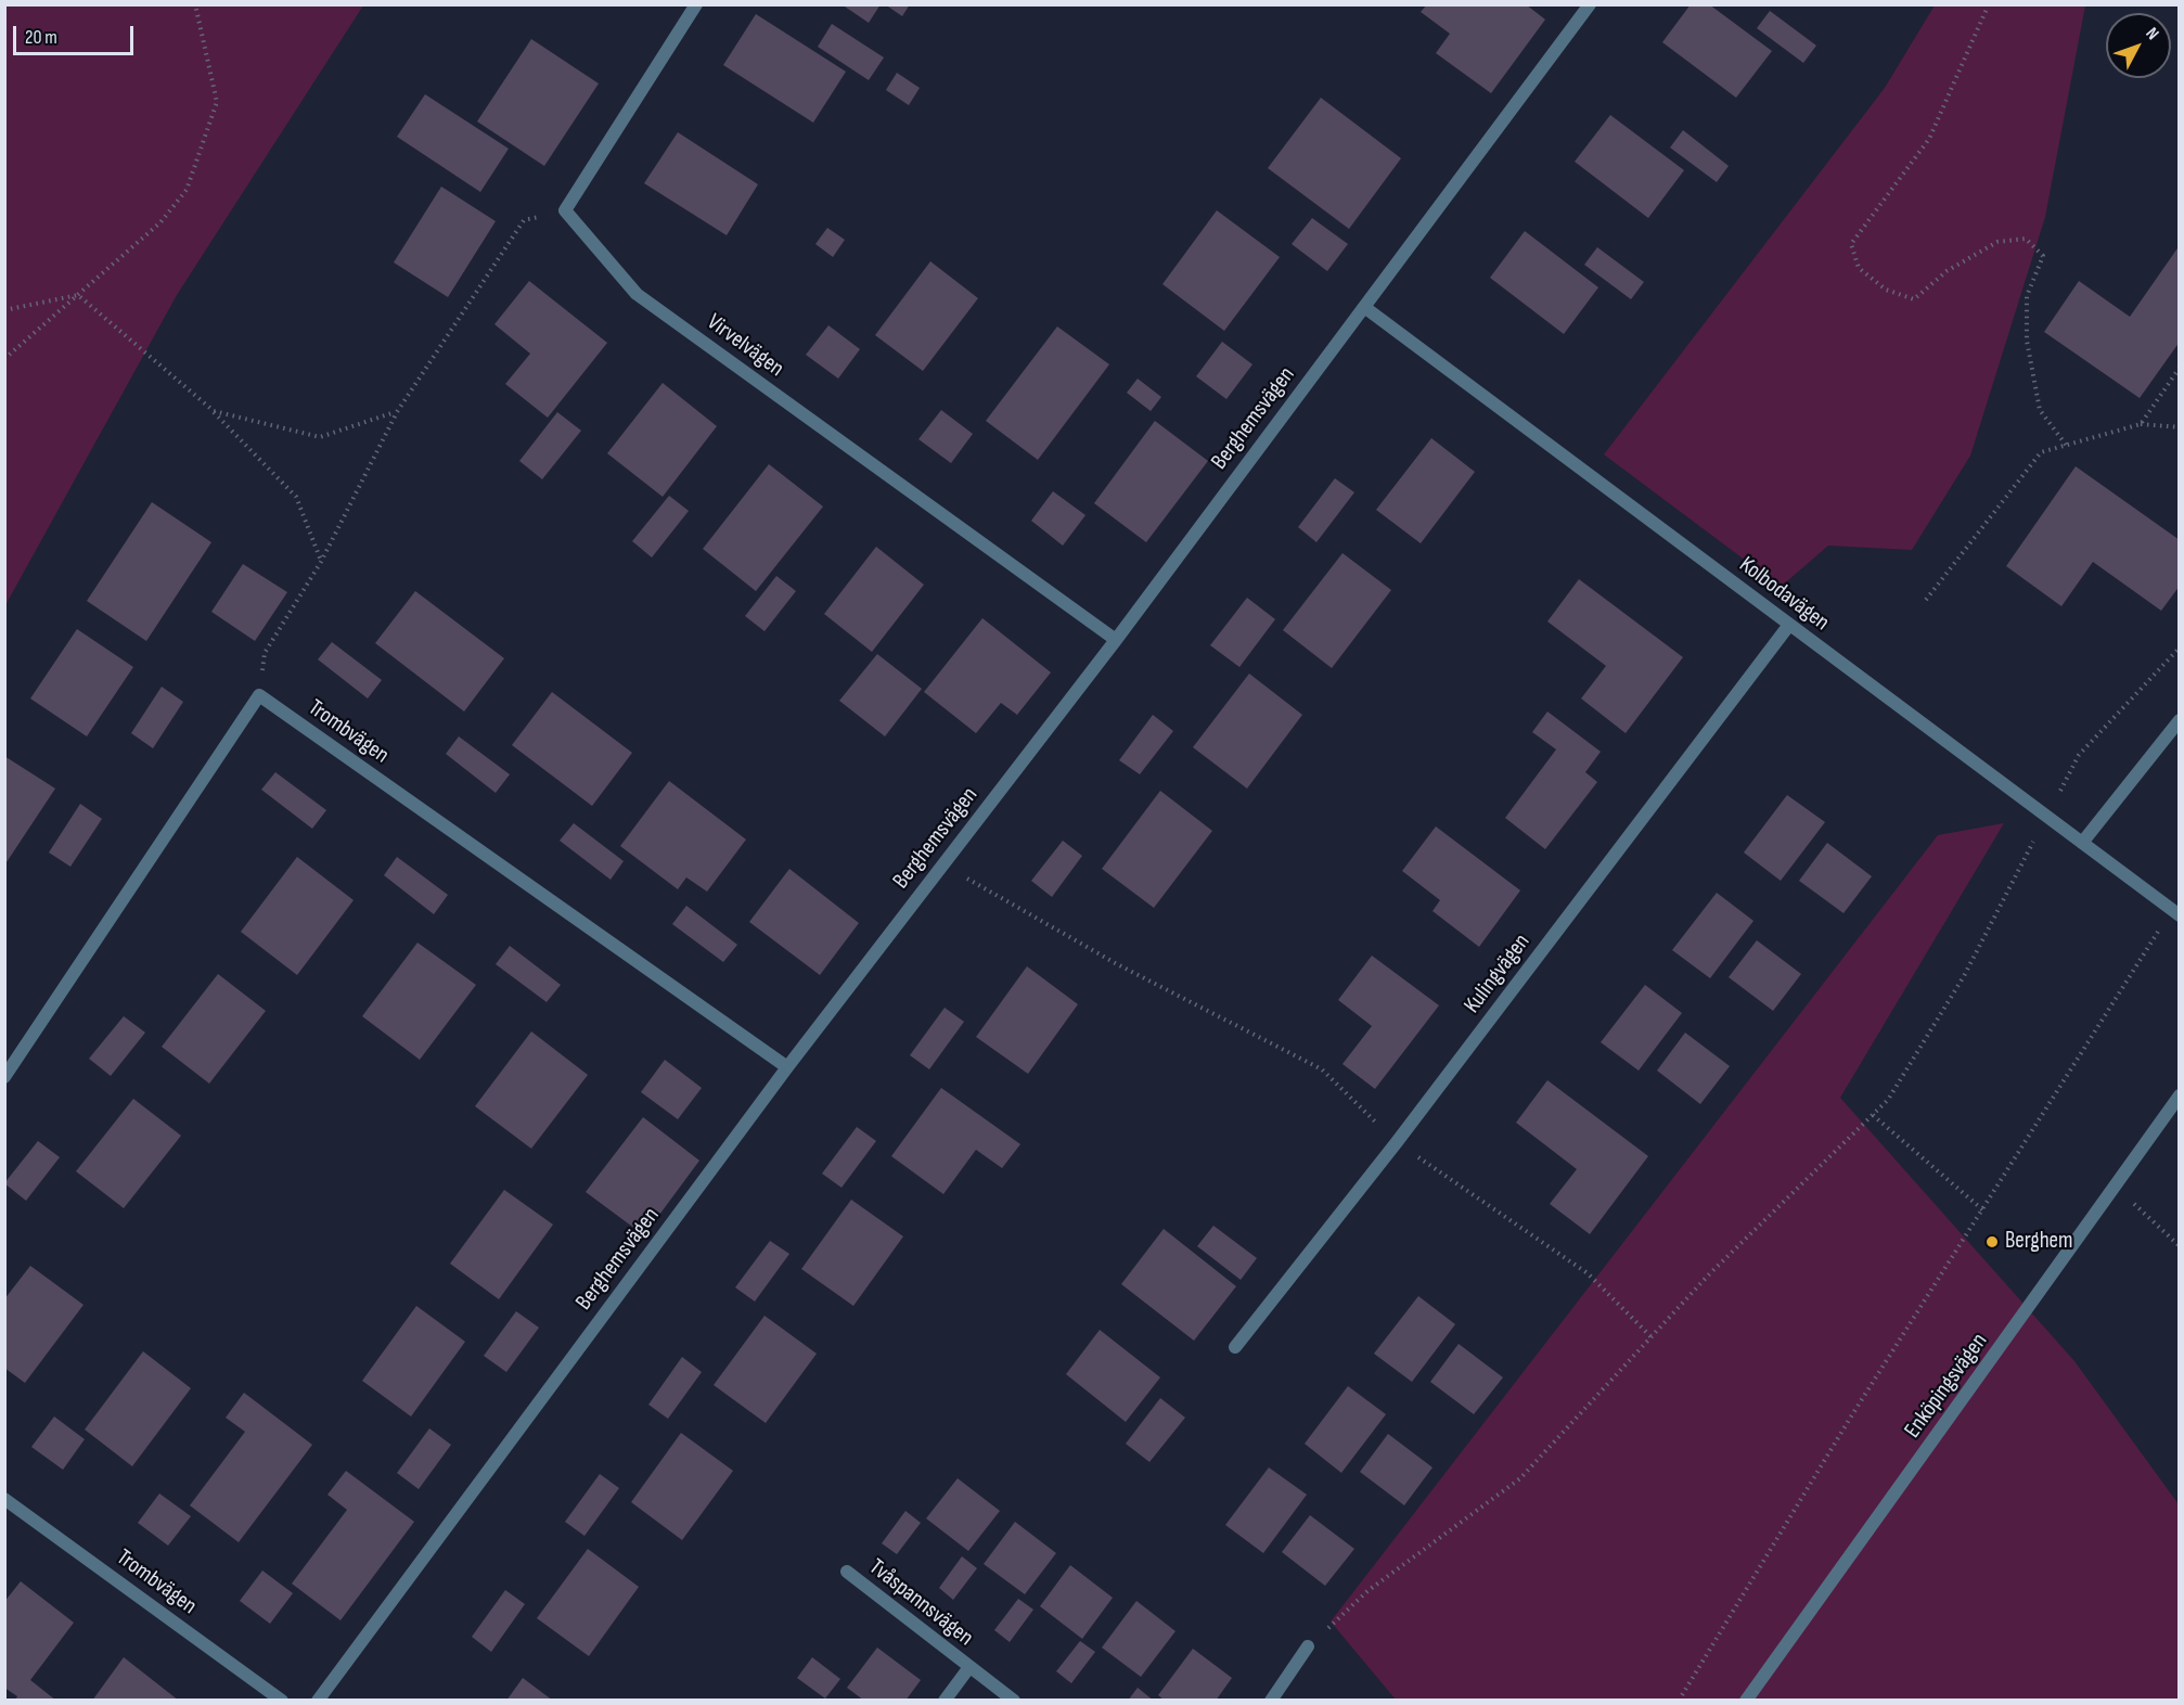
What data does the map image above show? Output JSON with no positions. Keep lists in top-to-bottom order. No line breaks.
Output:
{"streets":{"street":["Virvelvägen","Berghemsvägen","Kolbodavägen","Trombvägen","Kulingvägen","Enköpingsvägen","Tvåspannsvägen"]},"crossings":[["Virvelvägen","Berghemsvägen"],["Berghemsvägen","Kolbodavägen"],["Berghemsvägen","Trombvägen"],["Kolbodavägen","Kulingvägen"]],"places":["Berghem"],"scale_bar":"20 m","north":"top right"}
